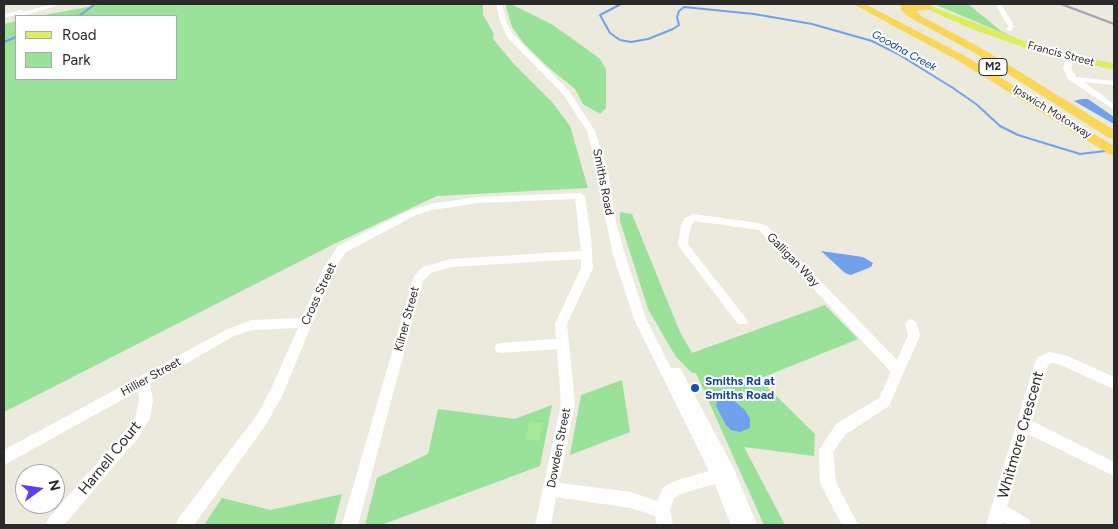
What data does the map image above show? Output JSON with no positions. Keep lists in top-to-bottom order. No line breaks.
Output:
{"streets":{"highway":["M2","Ipswich Motorway"],"main road":["Francis Street"],"street":["Smiths Road","Galligan Way","Cross Street","Kilner Street","Hillier Street","Whitmore Crescent","Dowden Street","Harnell Court"]},"crossings":[["Cross Street","Hillier Street"],["Cross Street","Dowden Street"],["Kilner Street","Dowden Street"],["Hillier Street","Harnell Court"]],"water":["Goodna Creek"],"places":["Smiths Rd at Smiths Road"],"legend":["Road","Park"],"north":"right"}
